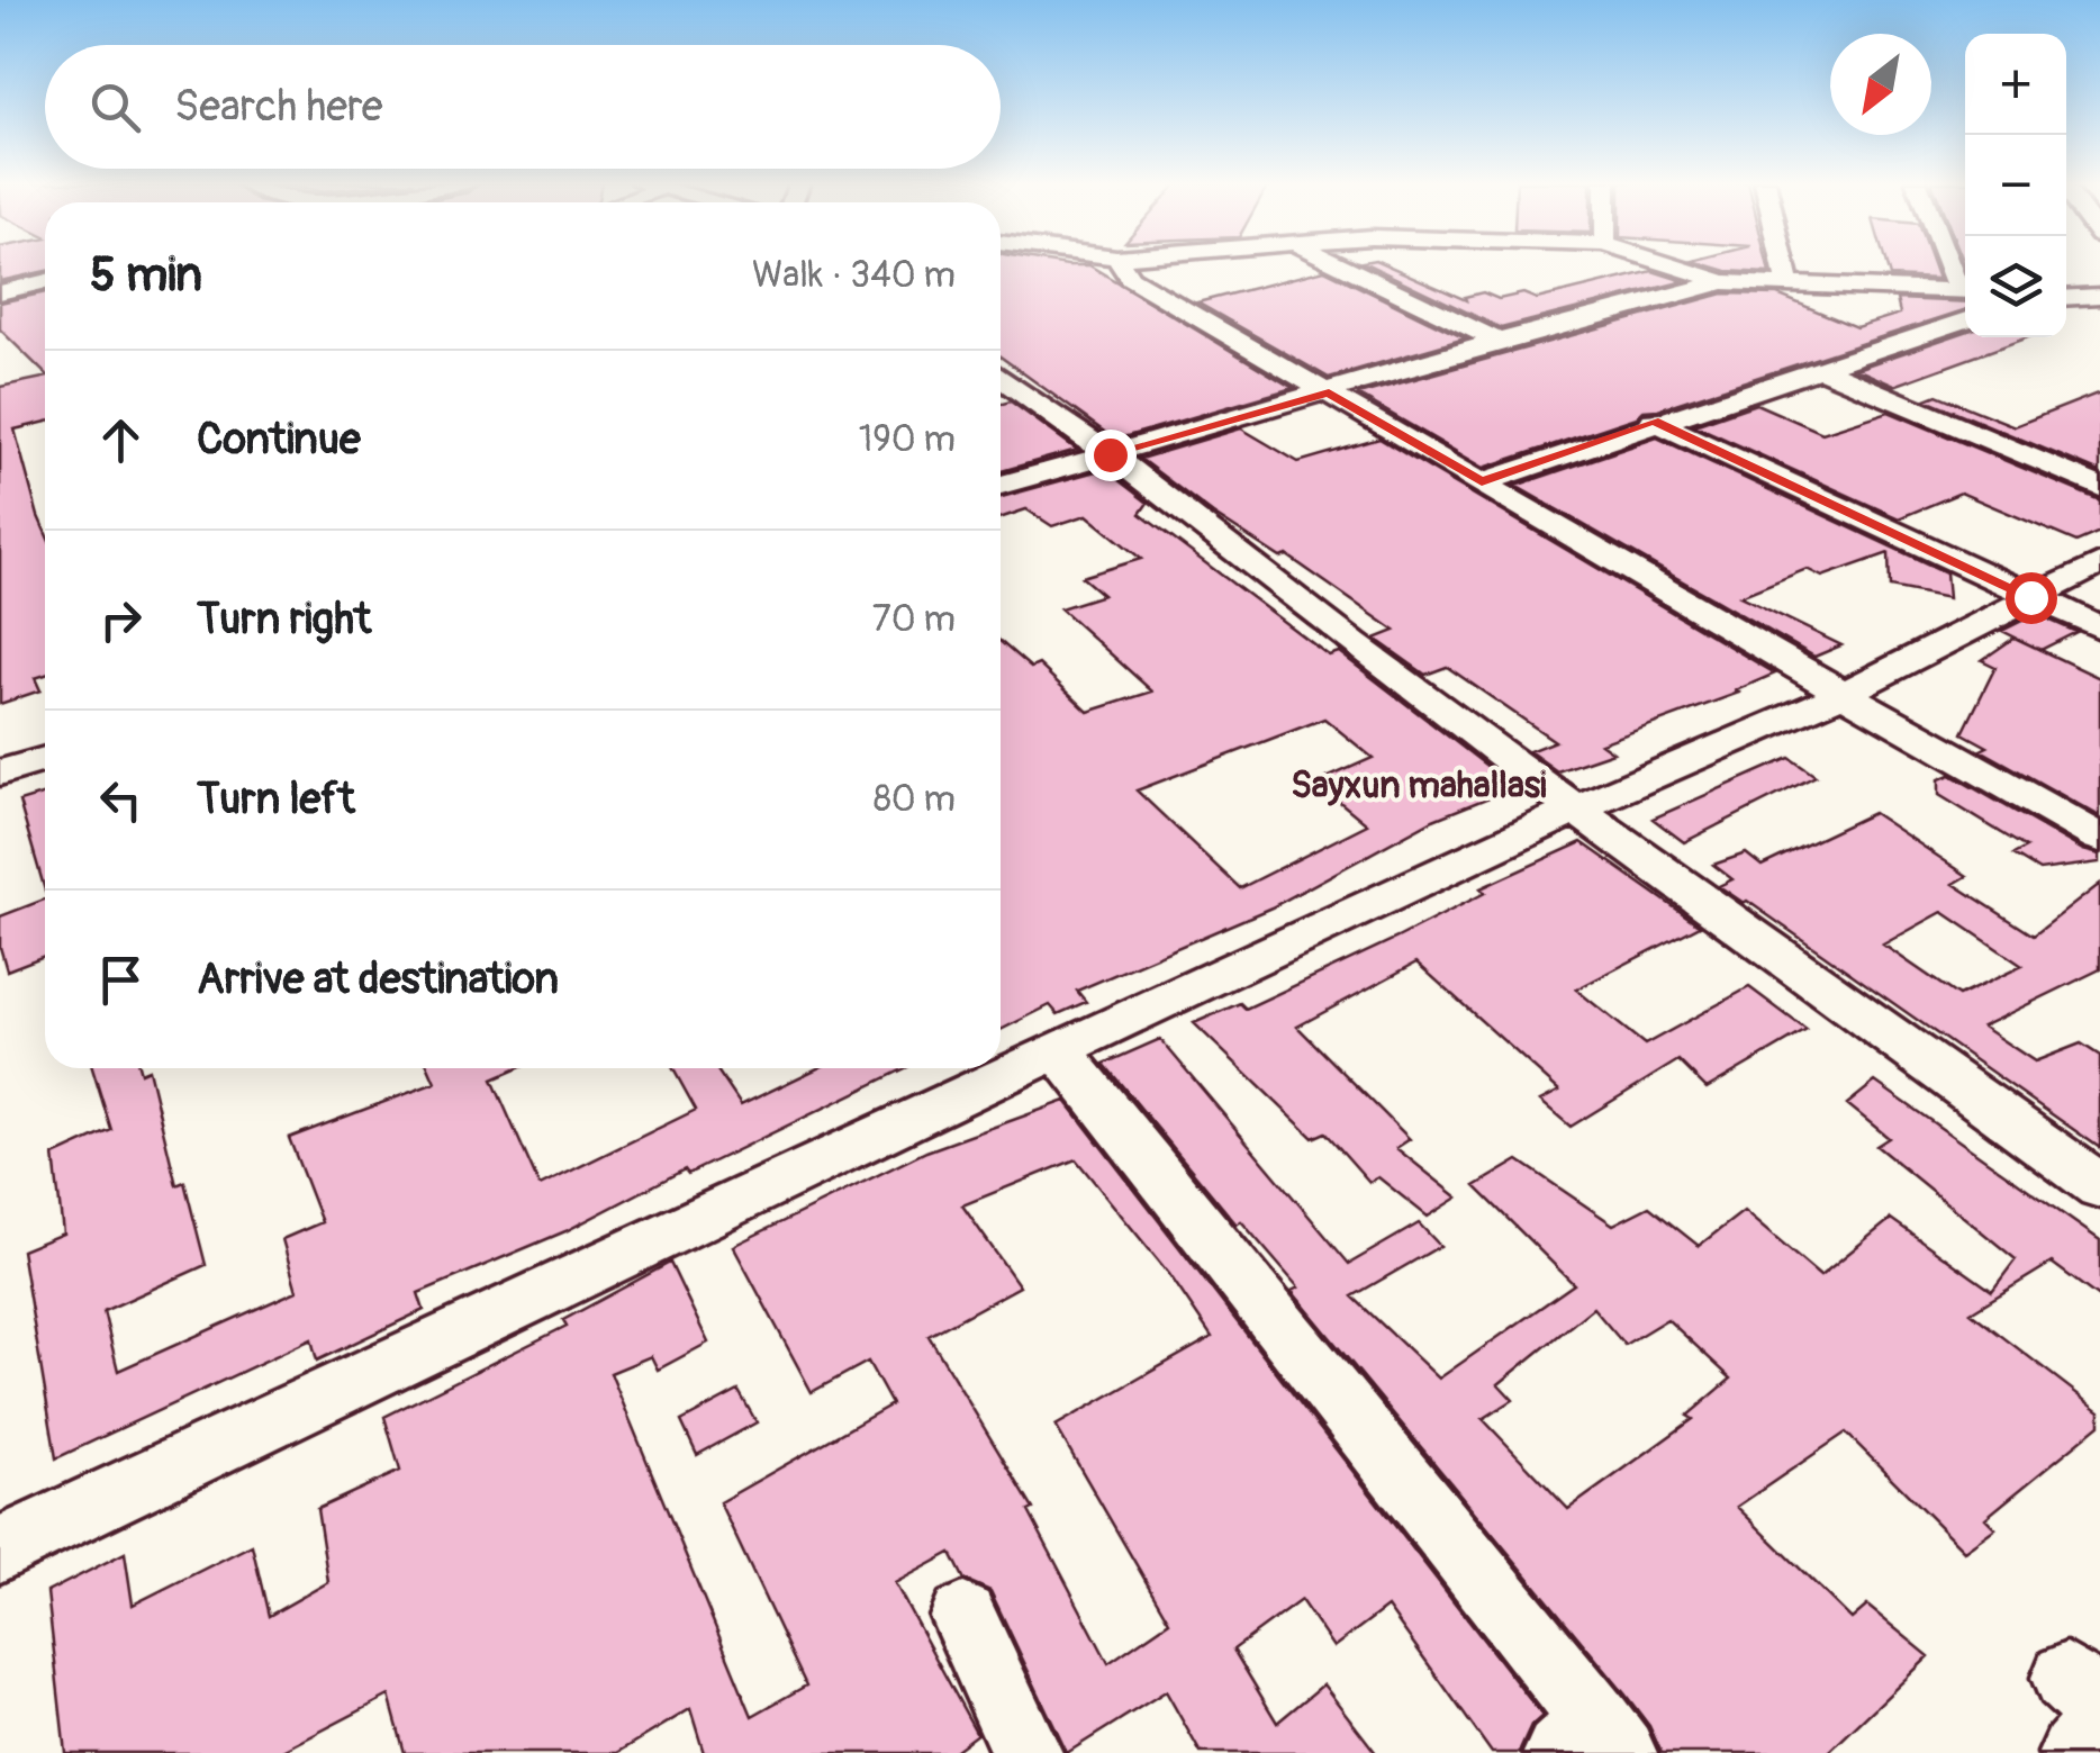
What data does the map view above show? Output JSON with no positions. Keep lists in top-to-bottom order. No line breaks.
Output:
{"districts":["Sayxun mahallasi"],"north":"bottom left","page":{"map_buttons":["+","−"],"search":"Search here","heading":["5 min","Walk · 340 m"],"list":[["Continue","190 m"],["Turn right","70 m"],["Turn left","80 m"],"Arrive at destination"]}}
